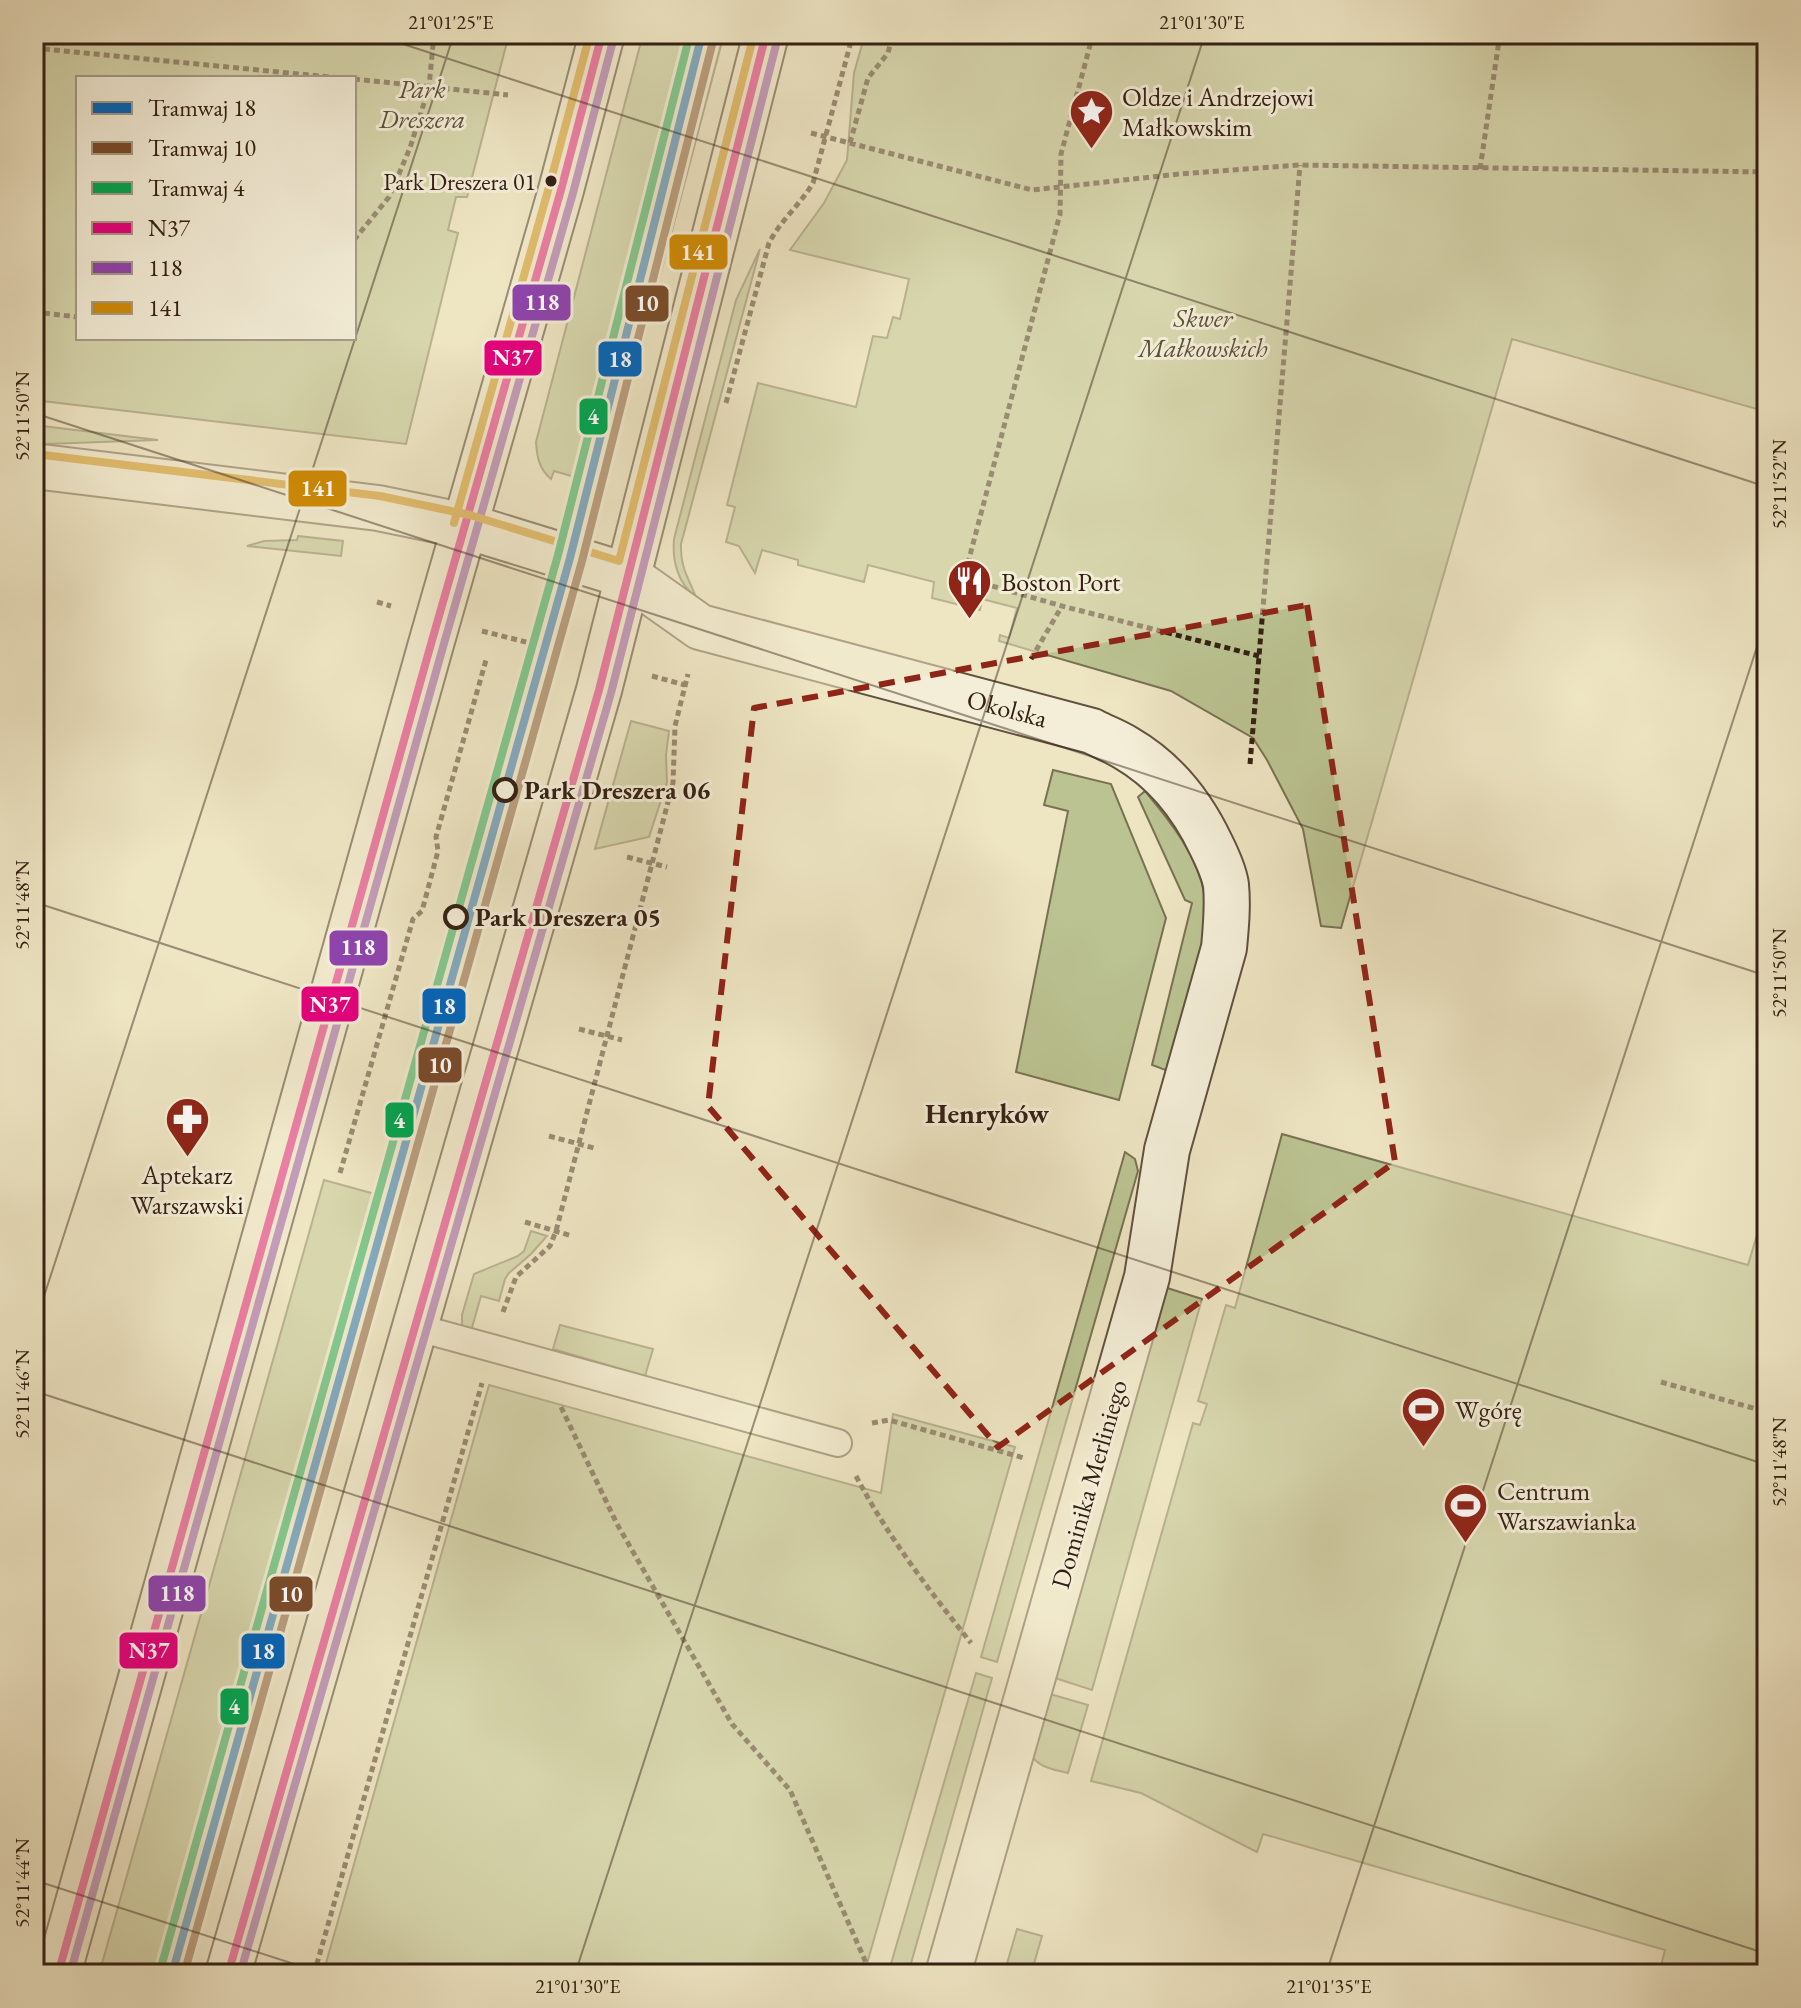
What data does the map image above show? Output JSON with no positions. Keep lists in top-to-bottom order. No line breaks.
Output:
{"streets":{"main road":["Okolska","Dominika Merliniego"]},"crossings":[["Okolska","Dominika Merliniego"]],"districts":["Henryków"],"parks":["Park Dreszera","Skwer Małkowskich"],"places":{"place":["Oldze i Andrzejowi Małkowskim"],"other":["Park Dreszera 01","Park Dreszera 06","Park Dreszera 05"],"restaurant":["Boston Port"],"pharmacy":["Aptekarz Warszawski"],"sports":["Wgórę","Centrum Warszawianka"]},"lines":["tram line 18","tram line 4","transit line N37","transit line 141","tram line 10","transit line 118"],"legend":["Tramwaj 18","Tramwaj 10","Tramwaj 4","N37","118","141"],"coordinates":["21°01'25\"E","21°01'30\"E","52°11'50\"N","52°11'52\"N","52°11'48\"N","52°11'46\"N","52°11'44\"N","21°01'35\"E"]}
